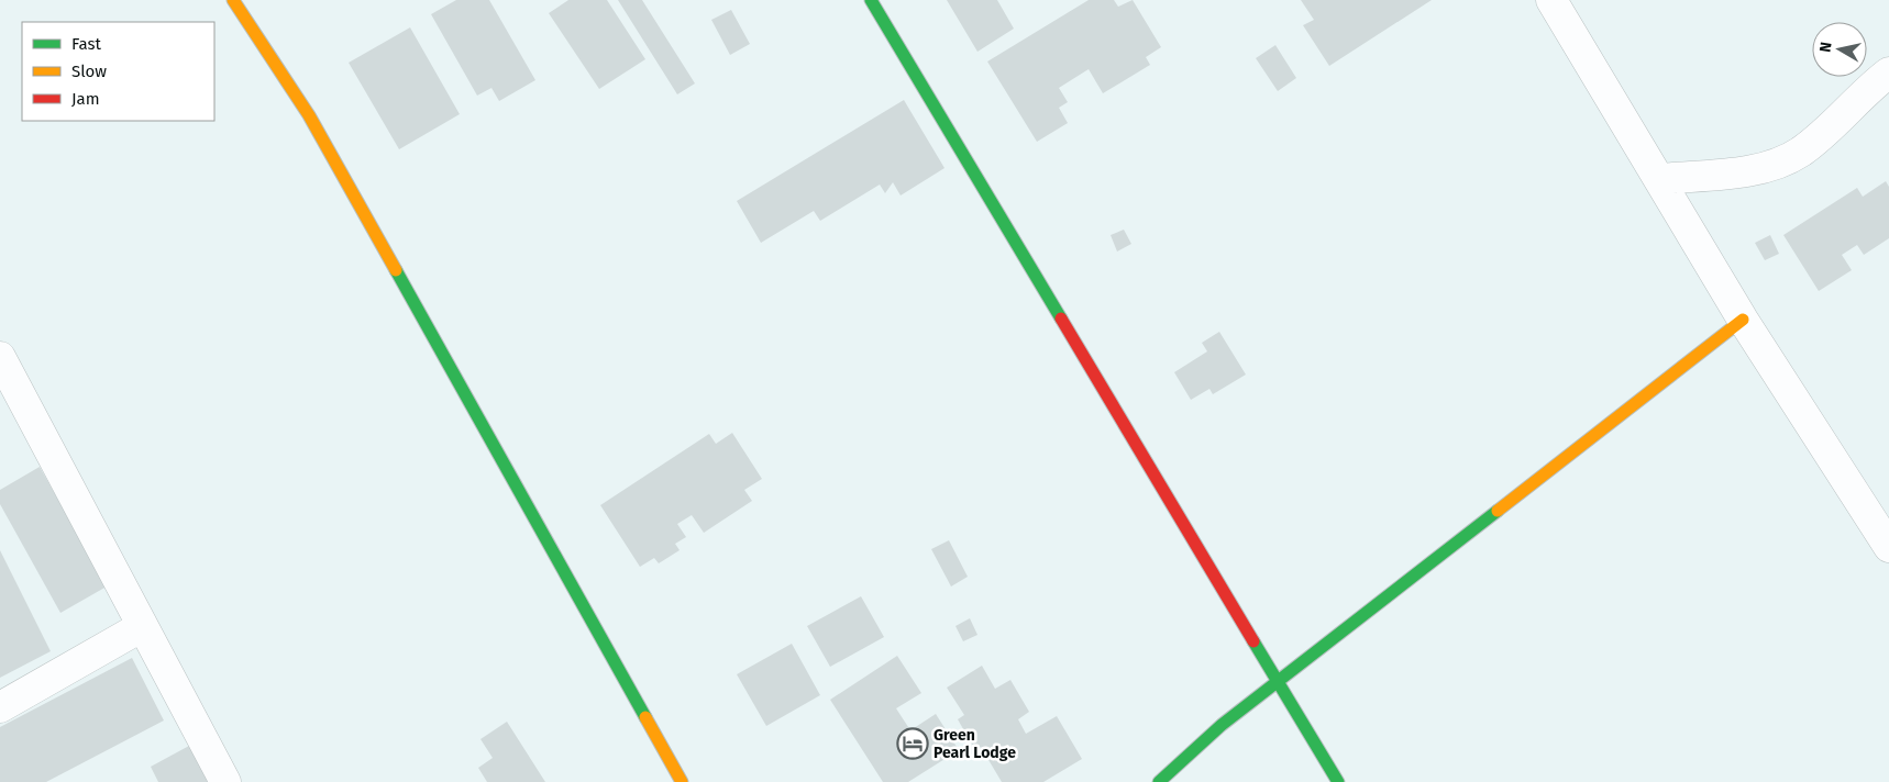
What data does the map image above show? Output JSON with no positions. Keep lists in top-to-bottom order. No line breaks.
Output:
{"places":{"hotel":["Green Pearl Lodge"]},"legend":["Fast","Slow","Jam"],"north":"left"}
